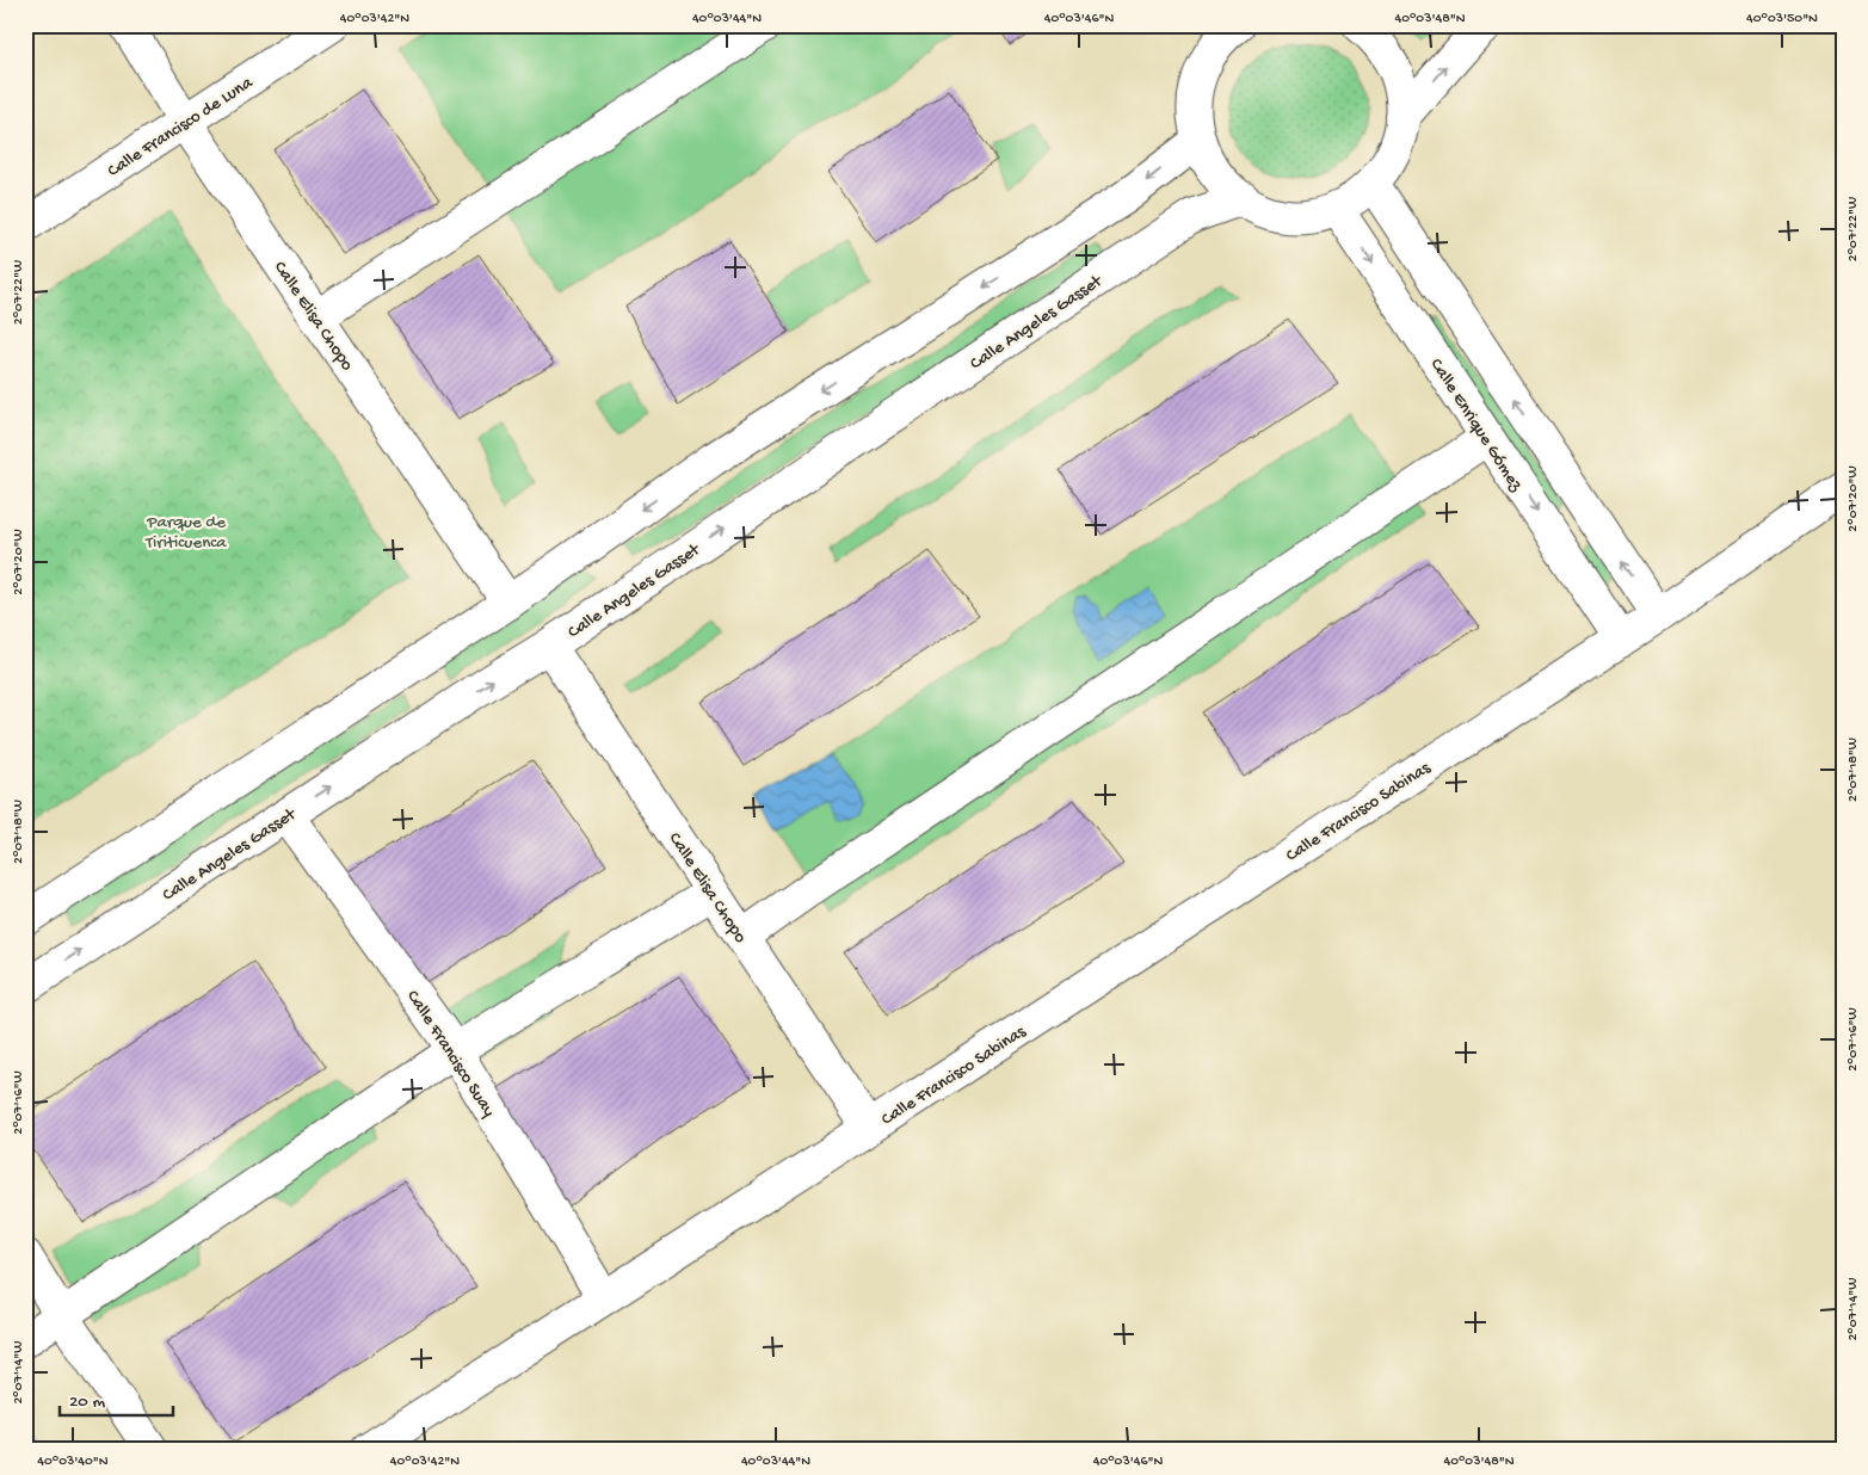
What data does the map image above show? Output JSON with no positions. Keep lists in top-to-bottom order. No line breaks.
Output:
{"streets":{"street":["Calle Francisco de Luna","Calle Elisa Chopo","Calle Angeles Gasset","Calle Enrique Gómez","Calle Francisco Sabinas","Calle Francisco Suay"]},"crossings":[["Calle Francisco de Luna","Calle Elisa Chopo"],["Calle Elisa Chopo","Calle Angeles Gasset"],["Calle Elisa Chopo","Calle Francisco Sabinas"],["Calle Angeles Gasset","Calle Francisco Suay"],["Calle Enrique Gómez","Calle Francisco Sabinas"]],"parks":["Parque de Tiriticuenca"],"scale_bar":"20 m","coordinates":["40°03'42\"N","40°03'44\"N","40°03'46\"N","40°03'48\"N","40°03'50\"N","2°07'22\"W","2°07'20\"W","2°07'18\"W","2°07'16\"W","2°07'14\"W","40°03'40\"N"]}
